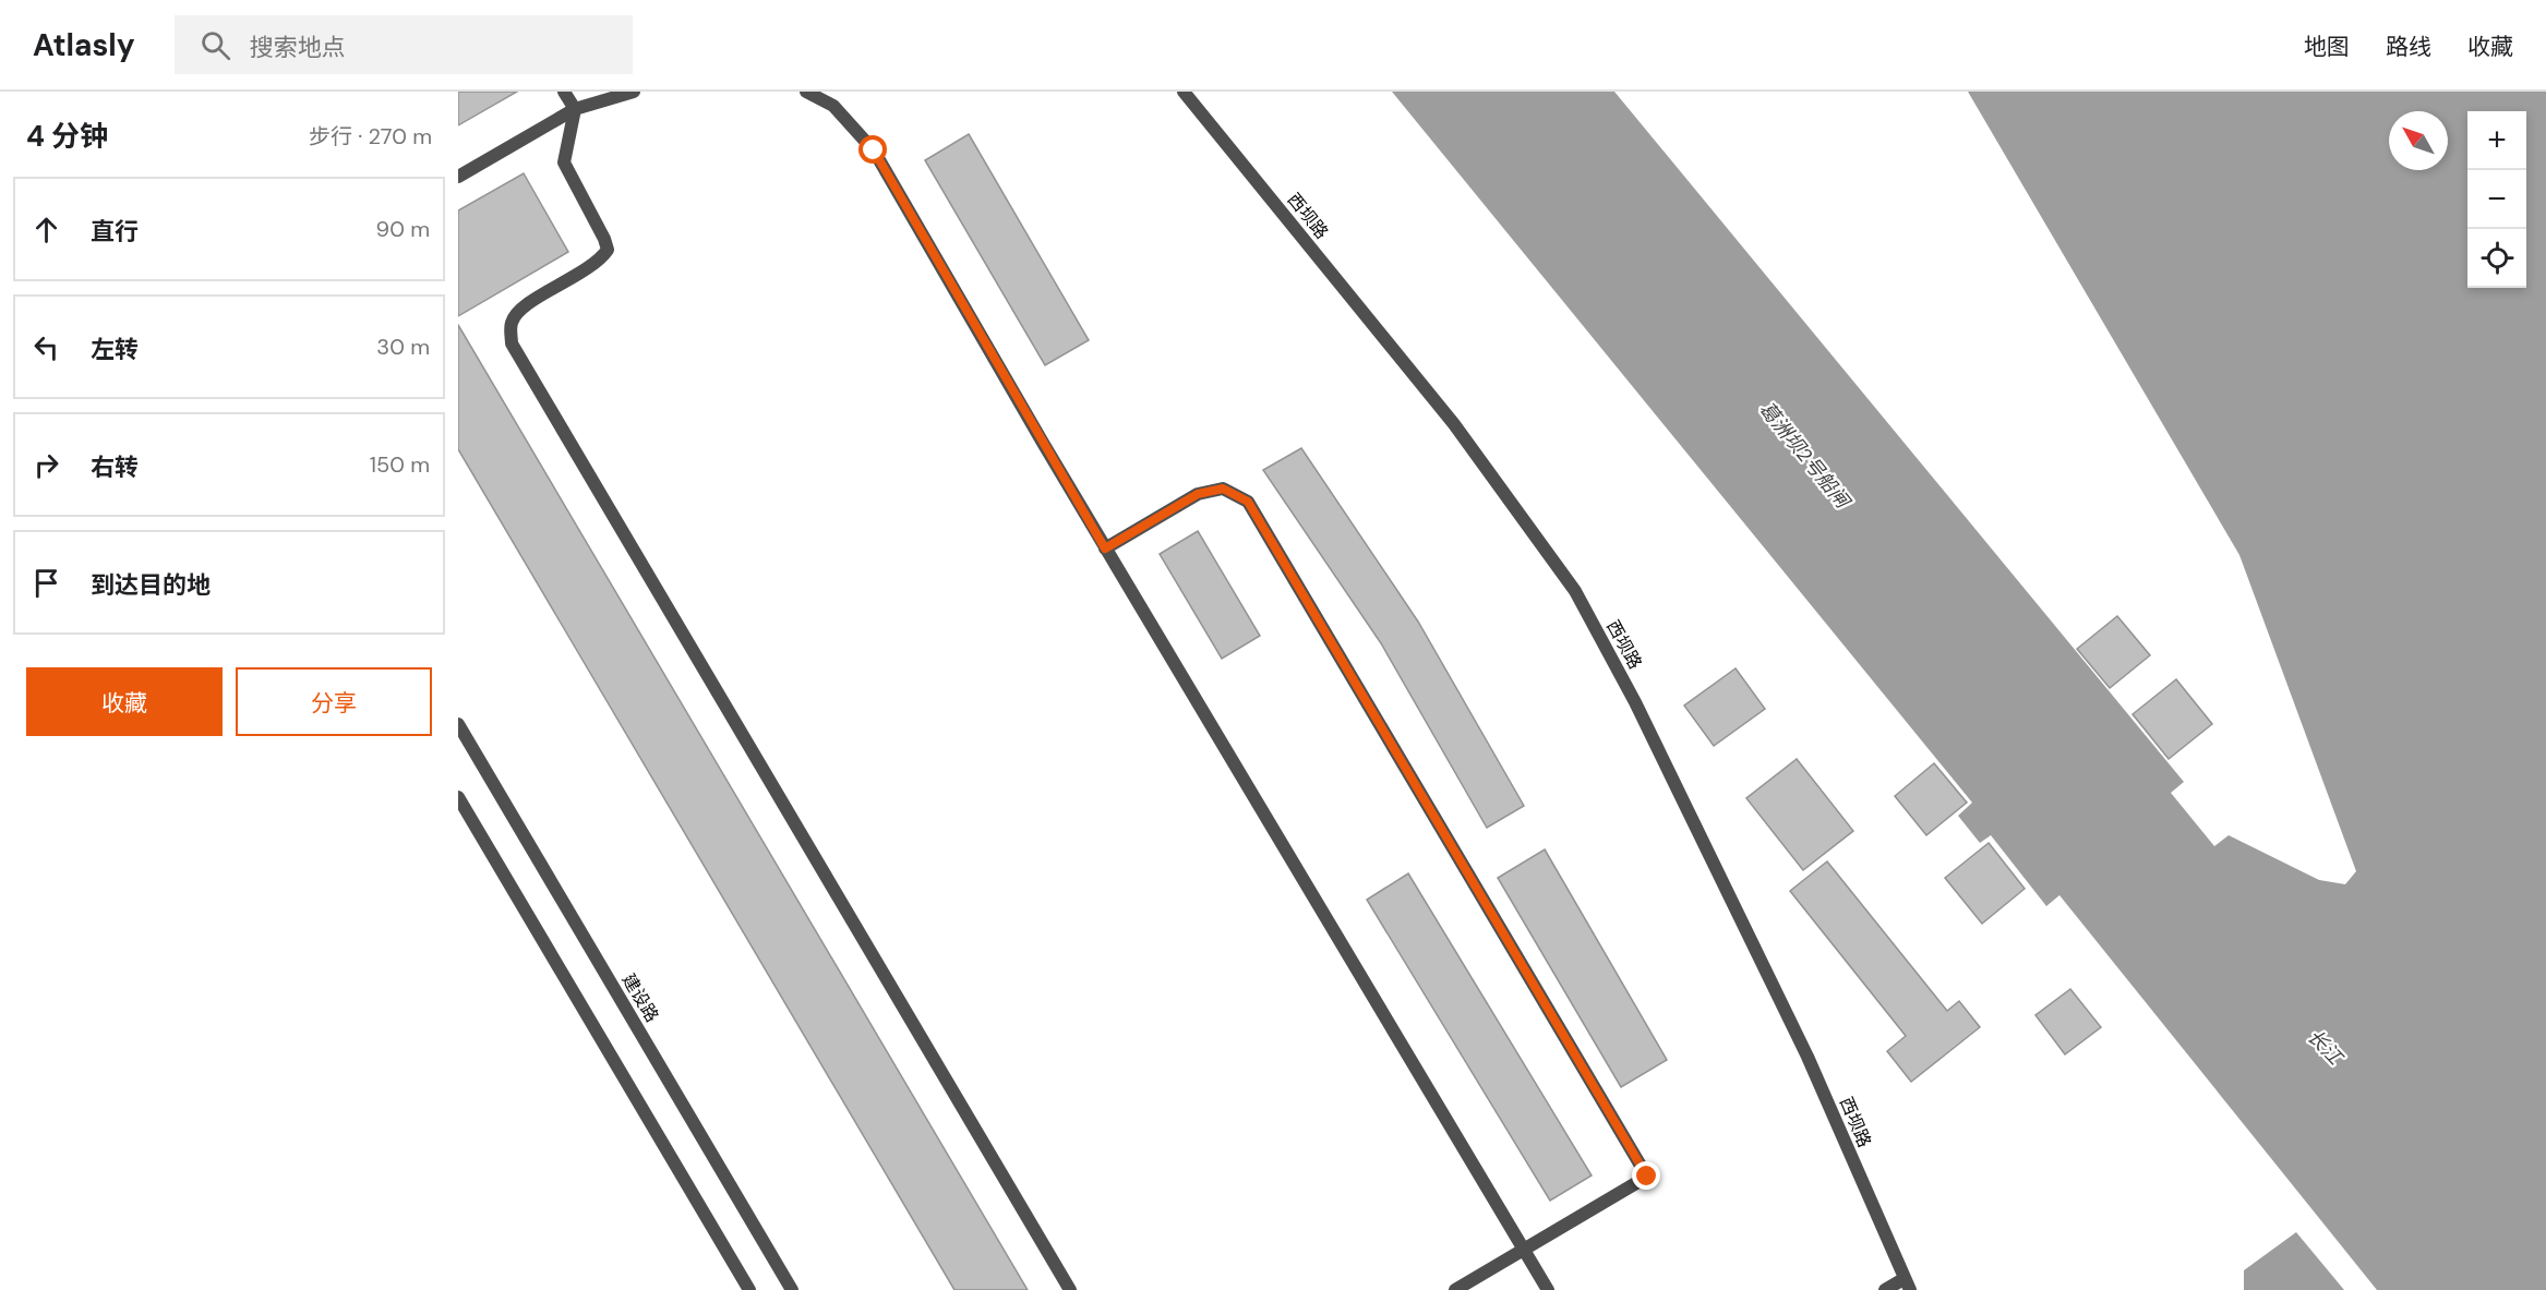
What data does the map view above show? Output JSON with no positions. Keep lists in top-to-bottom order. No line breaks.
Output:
{"streets":{"lane":["西坝路","建设路"]},"water":["葛洲坝2号船闸","长江"],"north":"top left","page":{"header":"Atlasly","search":"搜索地点","nav":["地图","路线","收藏"],"heading":["4 分钟","步行 · 270 m"],"map_buttons":["+","−"],"list":[["直行","90 m"],["左转","30 m"],["右转","150 m"],"到达目的地"],"buttons":["收藏","分享"]}}
